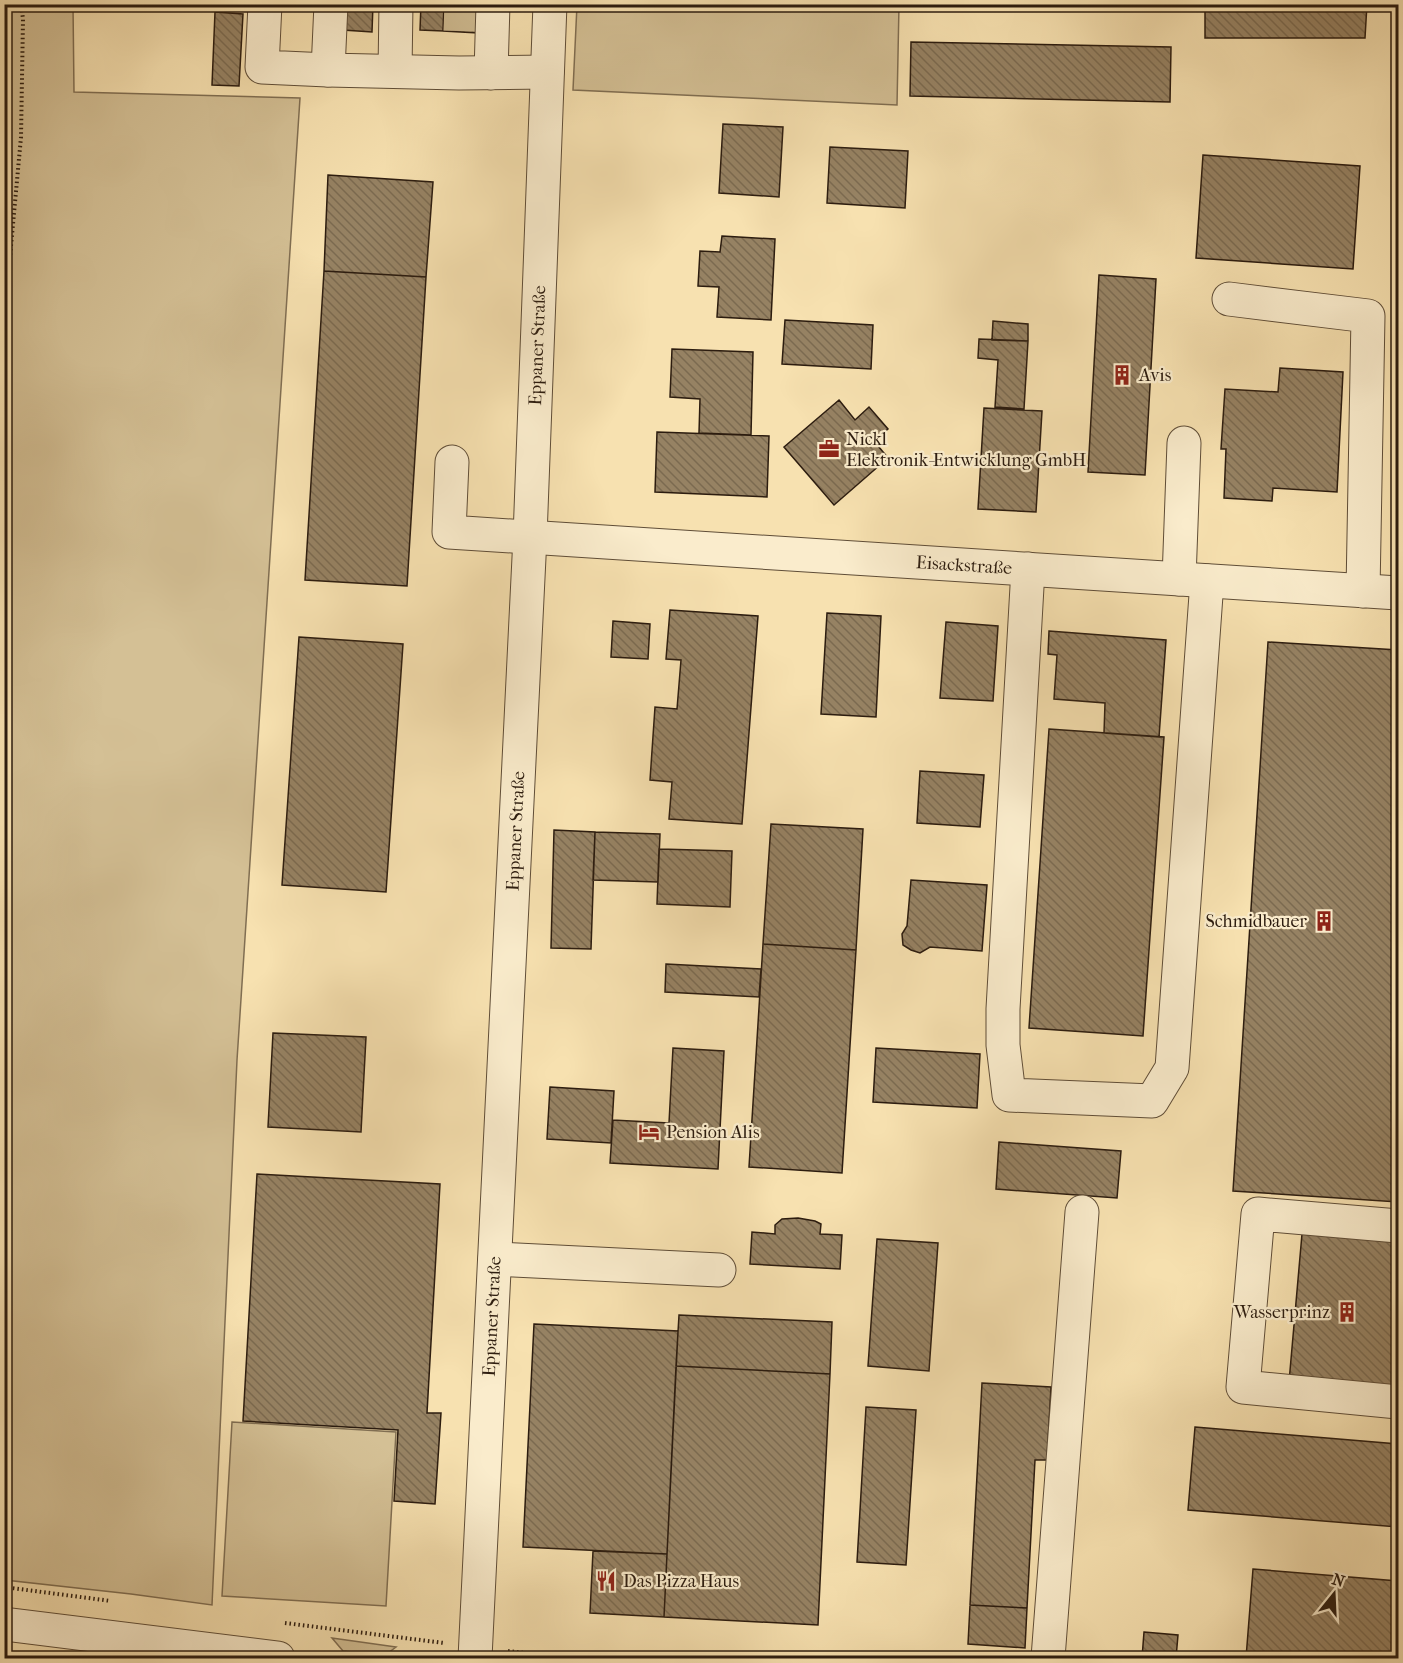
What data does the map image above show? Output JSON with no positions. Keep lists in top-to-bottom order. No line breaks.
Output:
{"streets":{"street":["Eppaner Straße","Eisackstraße"]},"crossings":[["Eppaner Straße","Eisackstraße"]],"places":{"building":["Avis","Schmidbauer","Wasserprinz"],"office":["Nickl Elektronik-Entwicklung GmbH"],"hotel":["Pension Alis"],"restaurant":["Das Pizza Haus"]},"north":"top"}
